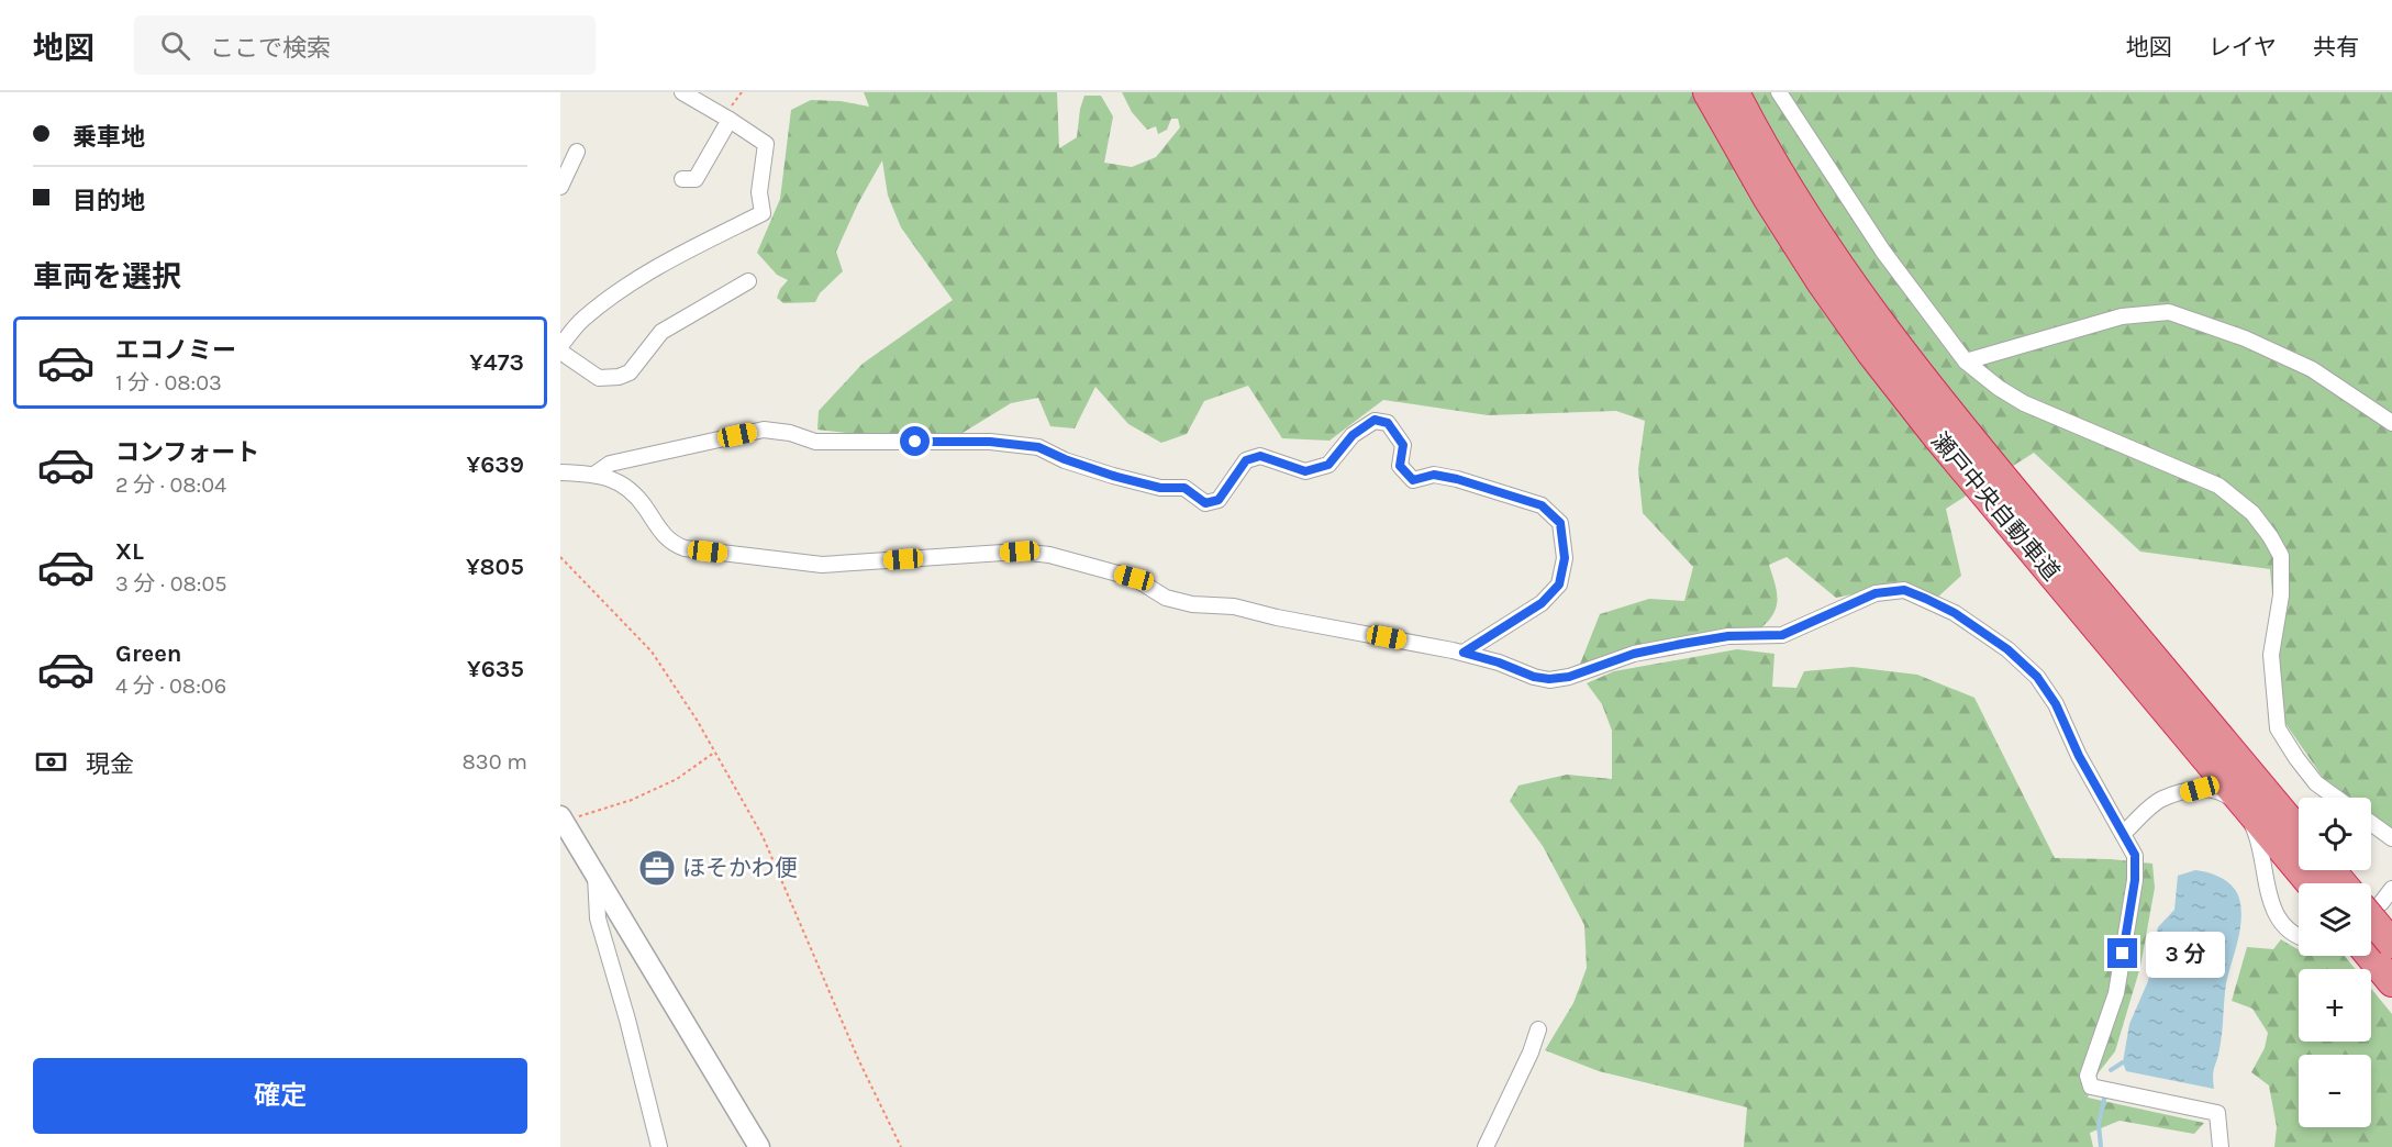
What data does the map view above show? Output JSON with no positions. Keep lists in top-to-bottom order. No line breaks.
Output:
{"streets":{"highway":["瀬戸中央自動車道"]},"places":{"office":["ほそかわ便"]},"page":{"header":"地図","search":"ここで検索","nav":["地図","レイヤ","共有"],"banner":["乗車地","目的地"],"heading":"車両を選択","list":[{"name":"エコノミー","note":"1 分 · 08:03","value":"¥473"},{"name":"コンフォート","note":"2 分 · 08:04","value":"¥639"},{"name":"XL","note":"3 分 · 08:05","value":"¥805"},{"name":"Green","note":"4 分 · 08:06","value":"¥635"}],"pay":["現金","830 m"],"map_buttons":["+","−"],"bubble":"3 分","buttons":"確定"}}
